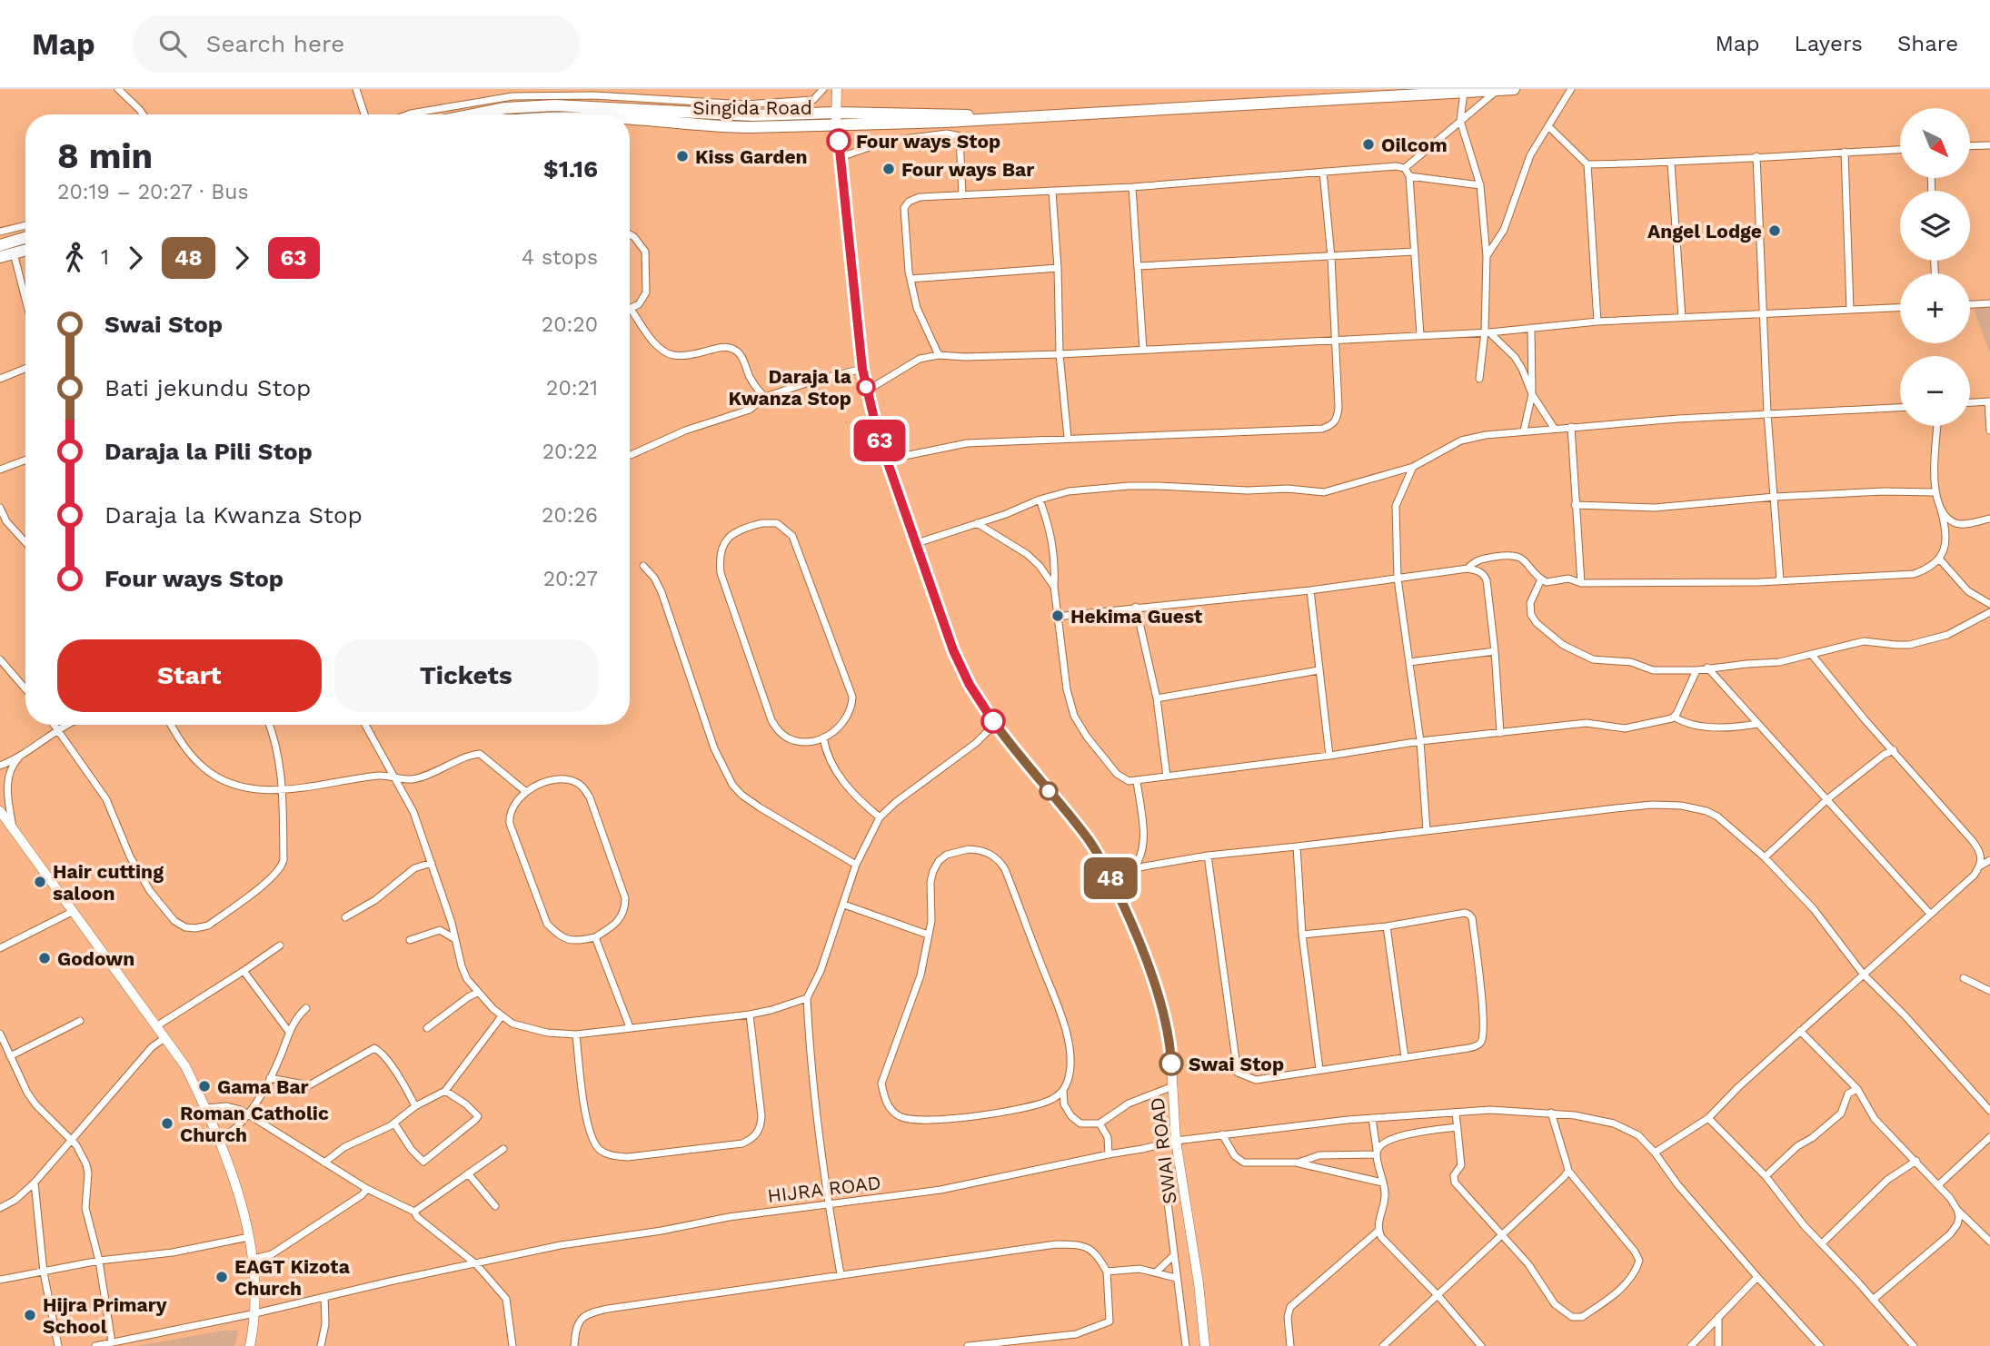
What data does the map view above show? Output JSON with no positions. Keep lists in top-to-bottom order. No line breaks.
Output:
{"streets":{"highway":["Singida Road"],"street":["SWAI ROAD","HIJRA ROAD"]},"crossings":[["Singida Road","SWAI ROAD"],["SWAI ROAD","HIJRA ROAD"]],"places":["Four ways Stop","Oilcom","Kiss Garden","Four ways Bar","Angel Lodge","Daraja la Kwanza Stop","Hekima Guest","Hair cutting saloon","Godown","Swai Stop","Gama Bar","Roman Catholic Church","EAGT Kizota Church","Hijra Primary School"],"lines":["bus line 63","bus line 48"],"north":"bottom right","page":{"header":"Map","search":"Search here","nav":["Map","Layers","Share"],"on_map":["48","63"],"map_buttons":["+","−"],"heading":["8 min","20:19 – 20:27 · Bus","$1.16"],"legs":["1","48","63","4 stops"],"list":[{"name":"Swai Stop","value":"20:20"},{"name":"Bati jekundu Stop","value":"20:21"},{"name":"Daraja la Pili Stop","value":"20:22"},{"name":"Daraja la Kwanza Stop","value":"20:26"},{"name":"Four ways Stop","value":"20:27"}],"buttons":["Start","Tickets"]}}
